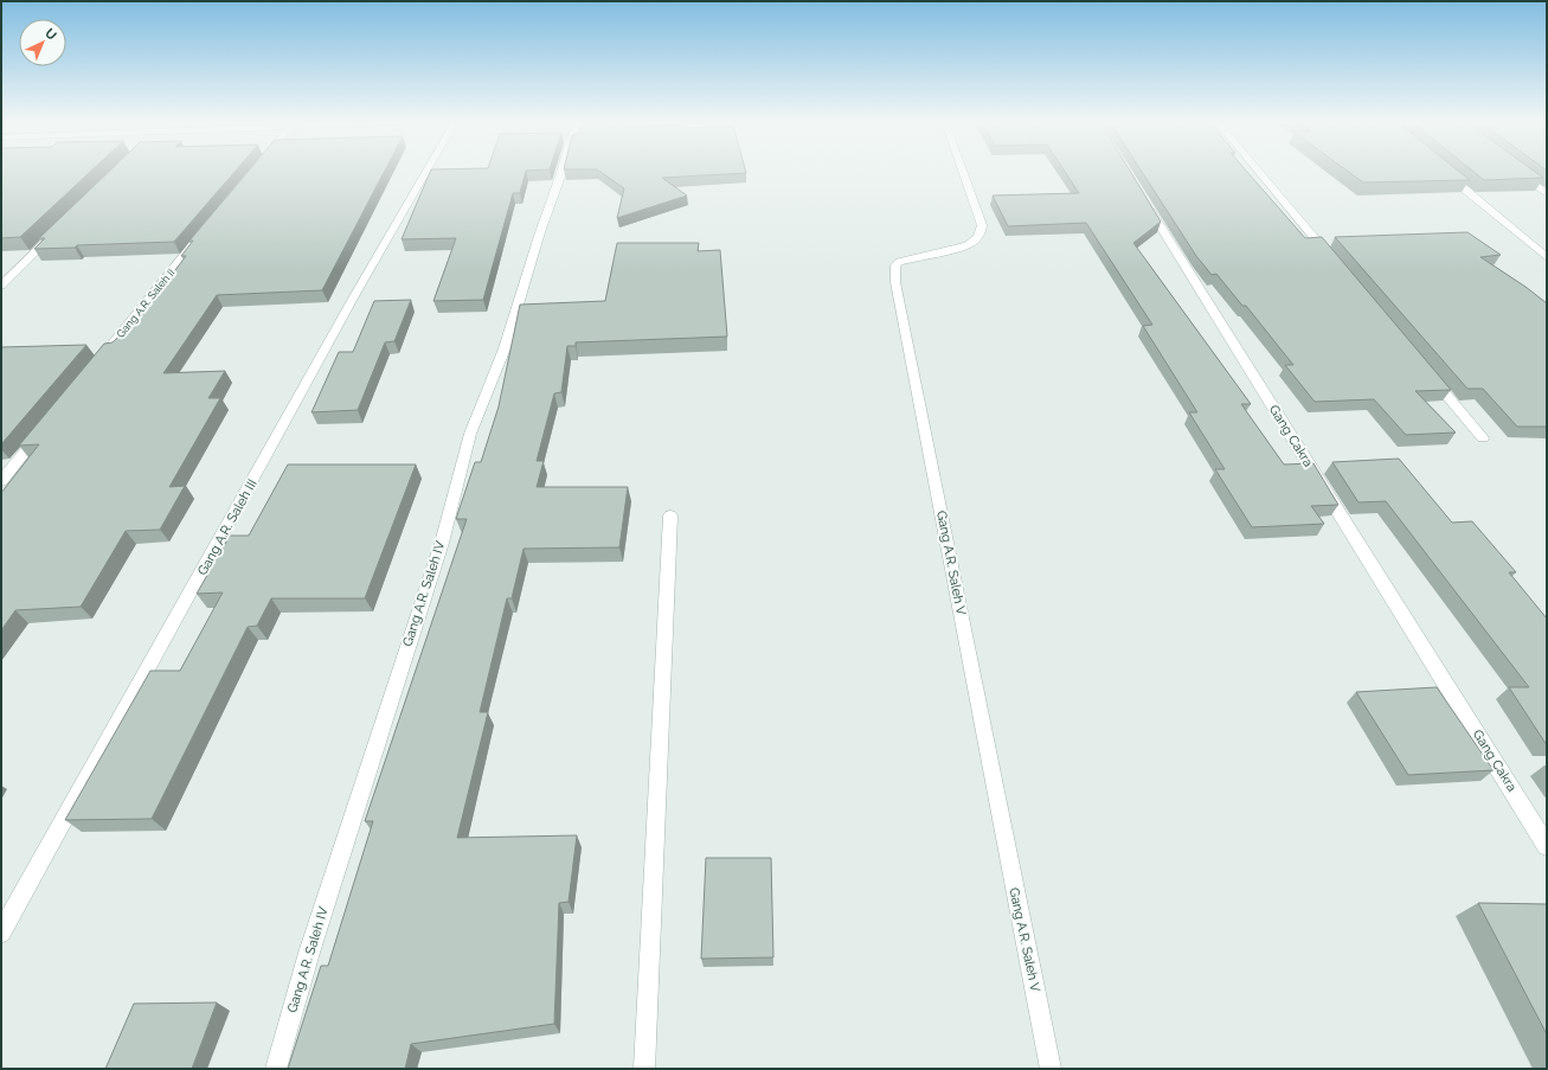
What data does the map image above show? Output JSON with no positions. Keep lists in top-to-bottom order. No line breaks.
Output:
{"streets":{"street":["Gang A.R. Saleh II","Gang Cakra","Gang A.R. Saleh III","Gang A.R. Saleh V","Gang A.R. Saleh IV"]},"north":"top right"}
